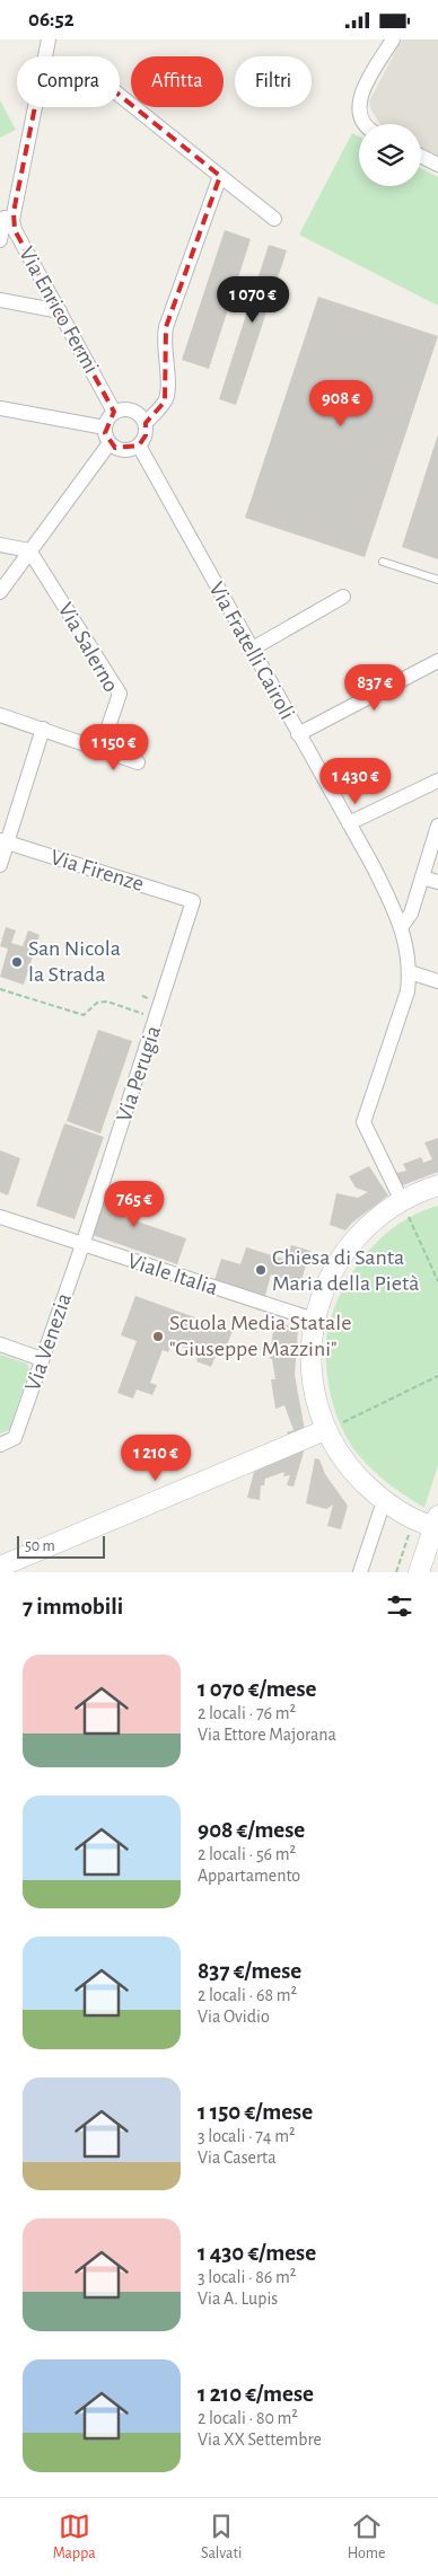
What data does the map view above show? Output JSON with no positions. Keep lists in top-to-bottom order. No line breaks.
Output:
{"streets":{"street":["Via Enrico Fermi","Via Salerno","Via Fratelli Cairoli","Via Firenze","Via Perugia","Viale Italia","Via Venezia"]},"crossings":[["Via Enrico Fermi","Via Fratelli Cairoli"],["Via Firenze","Via Perugia"],["Via Perugia","Viale Italia"],["Via Perugia","Via Venezia"],["Viale Italia","Via Venezia"]],"places":["San Nicola la Strada","Chiesa di Santa Maria della Pietà","Scuola Media Statale \"Giuseppe Mazzini\""],"scale_bar":"50 m","page":{"status":"06:52","chip":["Compra","Affitta","Filtri"],"price":["1 070 €","908 €","837 €","1 150 €","1 430 €","765 €","1 210 €"],"scale":"50 m","heading":"7 immobili","list":[{"name":"1 070 €/mese","note":"2 locali · 76 m² · Via Ettore Majorana"},{"name":"908 €/mese","note":"2 locali · 56 m² · Appartamento"},{"name":"837 €/mese","note":"2 locali · 68 m² · Via Ovidio"},{"name":"1 150 €/mese","note":"3 locali · 74 m² · Via Caserta"},{"name":"1 430 €/mese","note":"3 locali · 86 m² · Via A. Lupis"},{"name":"1 210 €/mese","note":"2 locali · 80 m² · Via XX Settembre"}],"tabs":["Mappa","Salvati","Home"]}}
